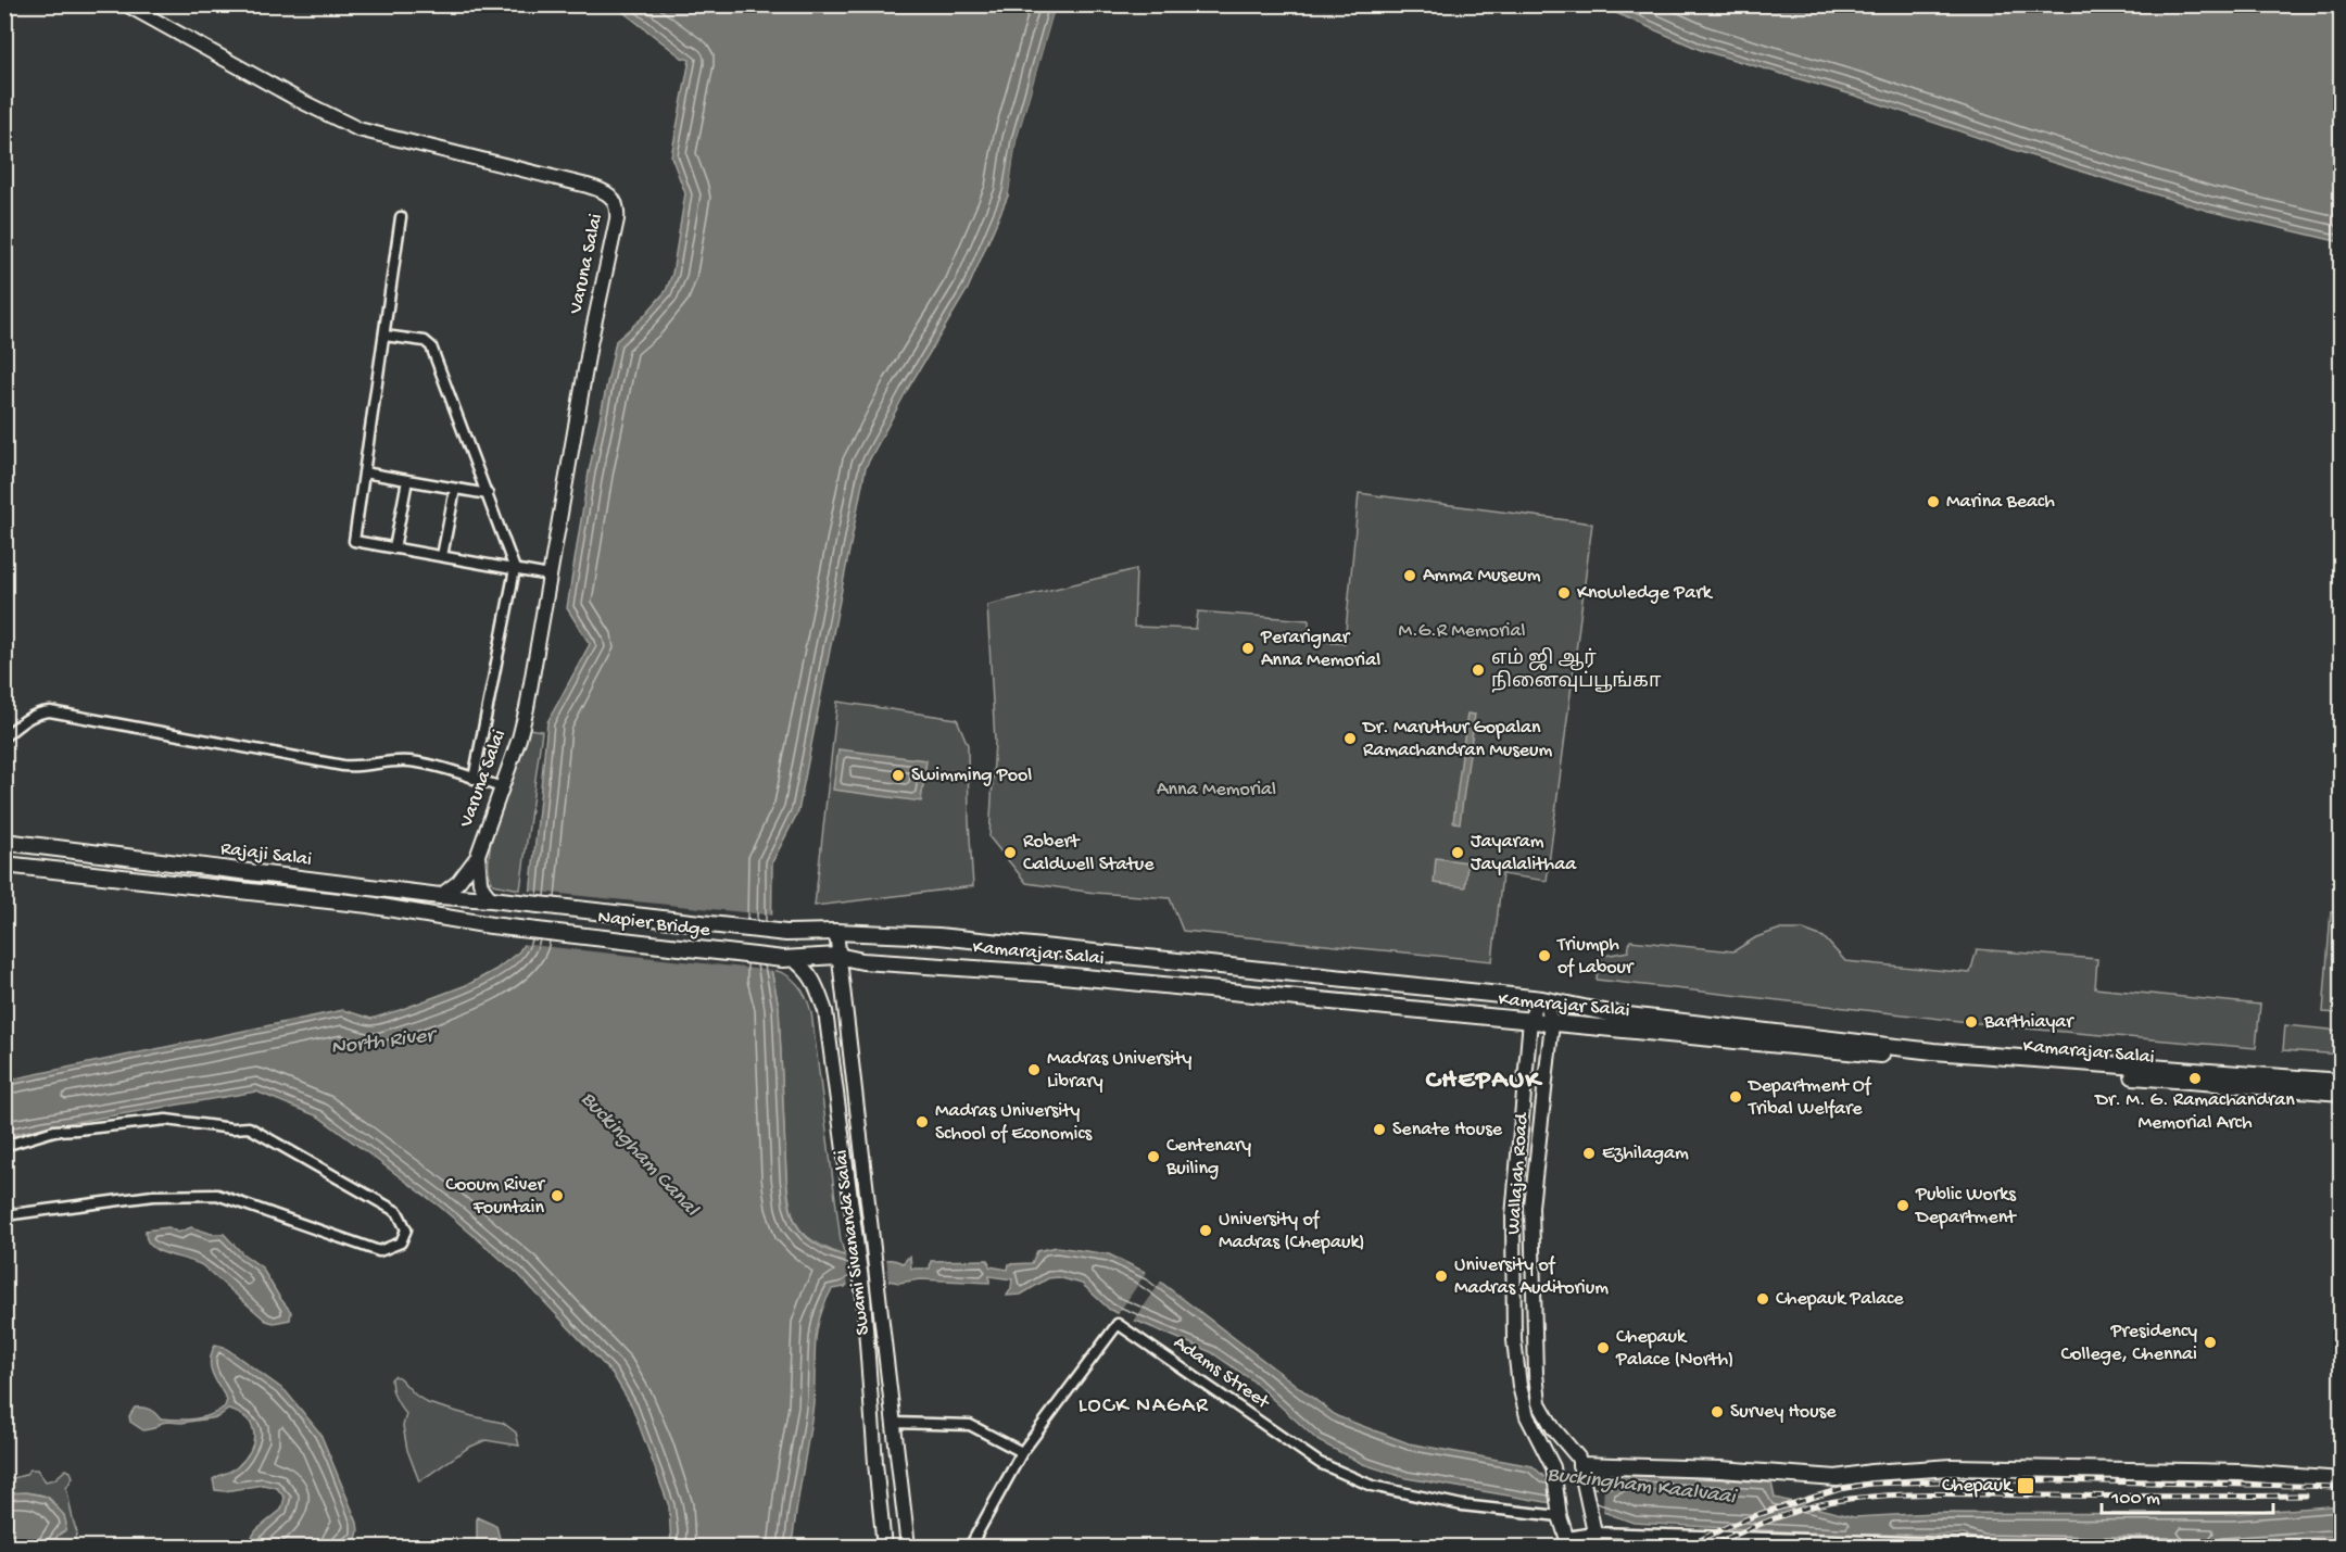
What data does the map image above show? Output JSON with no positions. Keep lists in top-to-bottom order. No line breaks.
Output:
{"streets":{"main road":["Rajaji Salai","Napier Bridge","Kamarajar Salai"],"street":["Varuna Salai","Wallajah Road","Swami Sivananda Salai","Adams Street"]},"crossings":[["Varuna Salai","Rajaji Salai"],["Rajaji Salai","Napier Bridge"],["Napier Bridge","Kamarajar Salai"],["Napier Bridge","Swami Sivananda Salai"],["Kamarajar Salai","Wallajah Road"],["Kamarajar Salai","Swami Sivananda Salai"],["Wallajah Road","Adams Street"]],"districts":["CHEPAUK","LOCK NAGAR"],"water":["North River","Buckingham Canal","Buckingham Kaalvaai"],"parks":["M.G.R Memorial","Anna Memorial"],"places":{"other":["Marina Beach","Amma Museum","Knowledge Park","Perarignar Anna Memorial","எம் ஜி ஆர் நினைவுப்பூங்கா","Dr. Maruthur Gopalan Ramachandran Museum","Swimming Pool","Robert Caldwell Statue","Jayaram Jayalalithaa","Triumph of Labour","Barthiayar","Madras University Library","Dr. M. G. Ramachandran Memorial Arch","Department Of Tribal Welfare","Madras University School of Economics","Senate House","Ezhilagam","Centenary Builing","Cooum River Fountain","Public Works Department","University of Madras (Chepauk)","University of Madras Auditorium","Chepauk Palace","Presidency College, Chennai","Chepauk Palace (North)","Survey House"],"transit":["Chepauk"]},"scale_bar":"100 m"}
